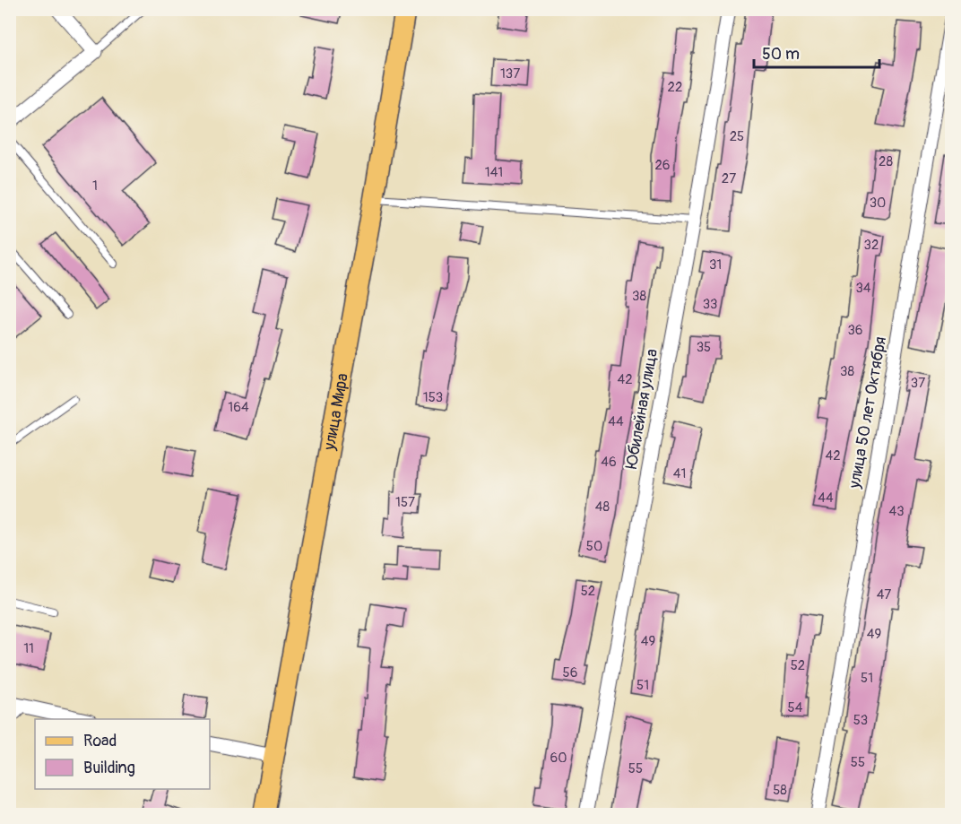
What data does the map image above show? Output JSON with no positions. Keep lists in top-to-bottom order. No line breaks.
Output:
{"streets":{"main road":["улица Мира"],"street":["Юбилейная улица","улица 50 лет Октября"]},"house_numbers":["137","22","25","28","26","141","27","1","30","32","31","34","38","33","36","35","38","42","37","153","164","44","42","46","41","44","157","48","43","50","52","47","49","49","11","52","56","51","51","54","53","60","55","55","58"],"legend":["Road","Building"],"scale_bar":"50 m"}
